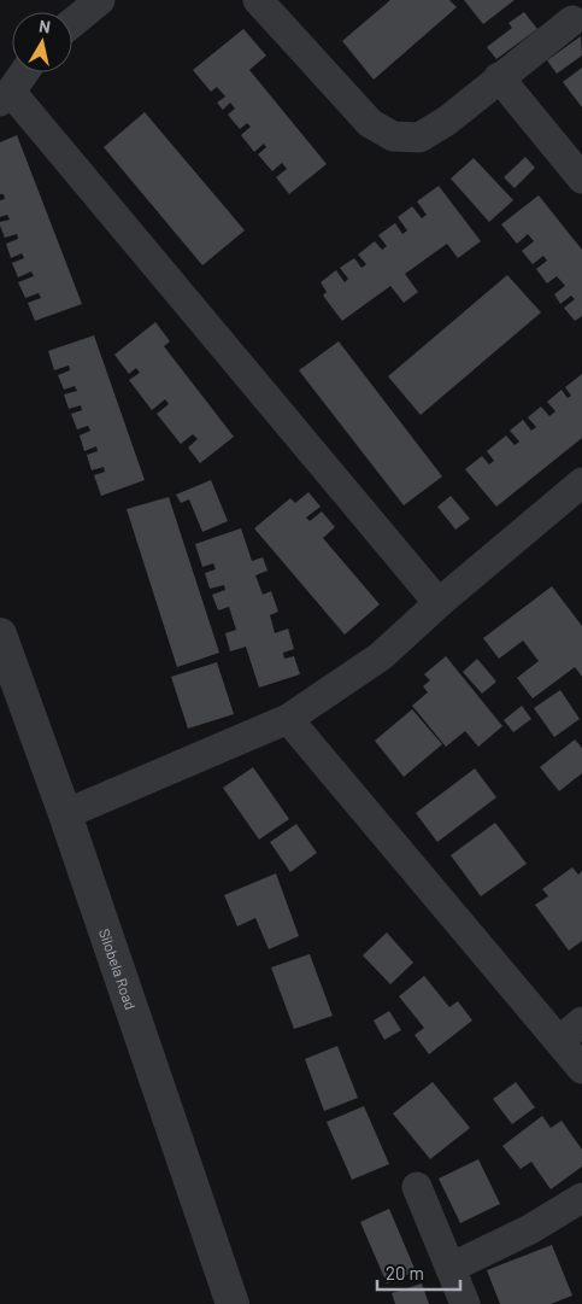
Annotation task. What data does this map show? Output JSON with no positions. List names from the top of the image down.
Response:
{
  "streets": {
    "street": ["Silobela Road"]
  },
  "scale_bar": "20 m",
  "north": "top"
}
